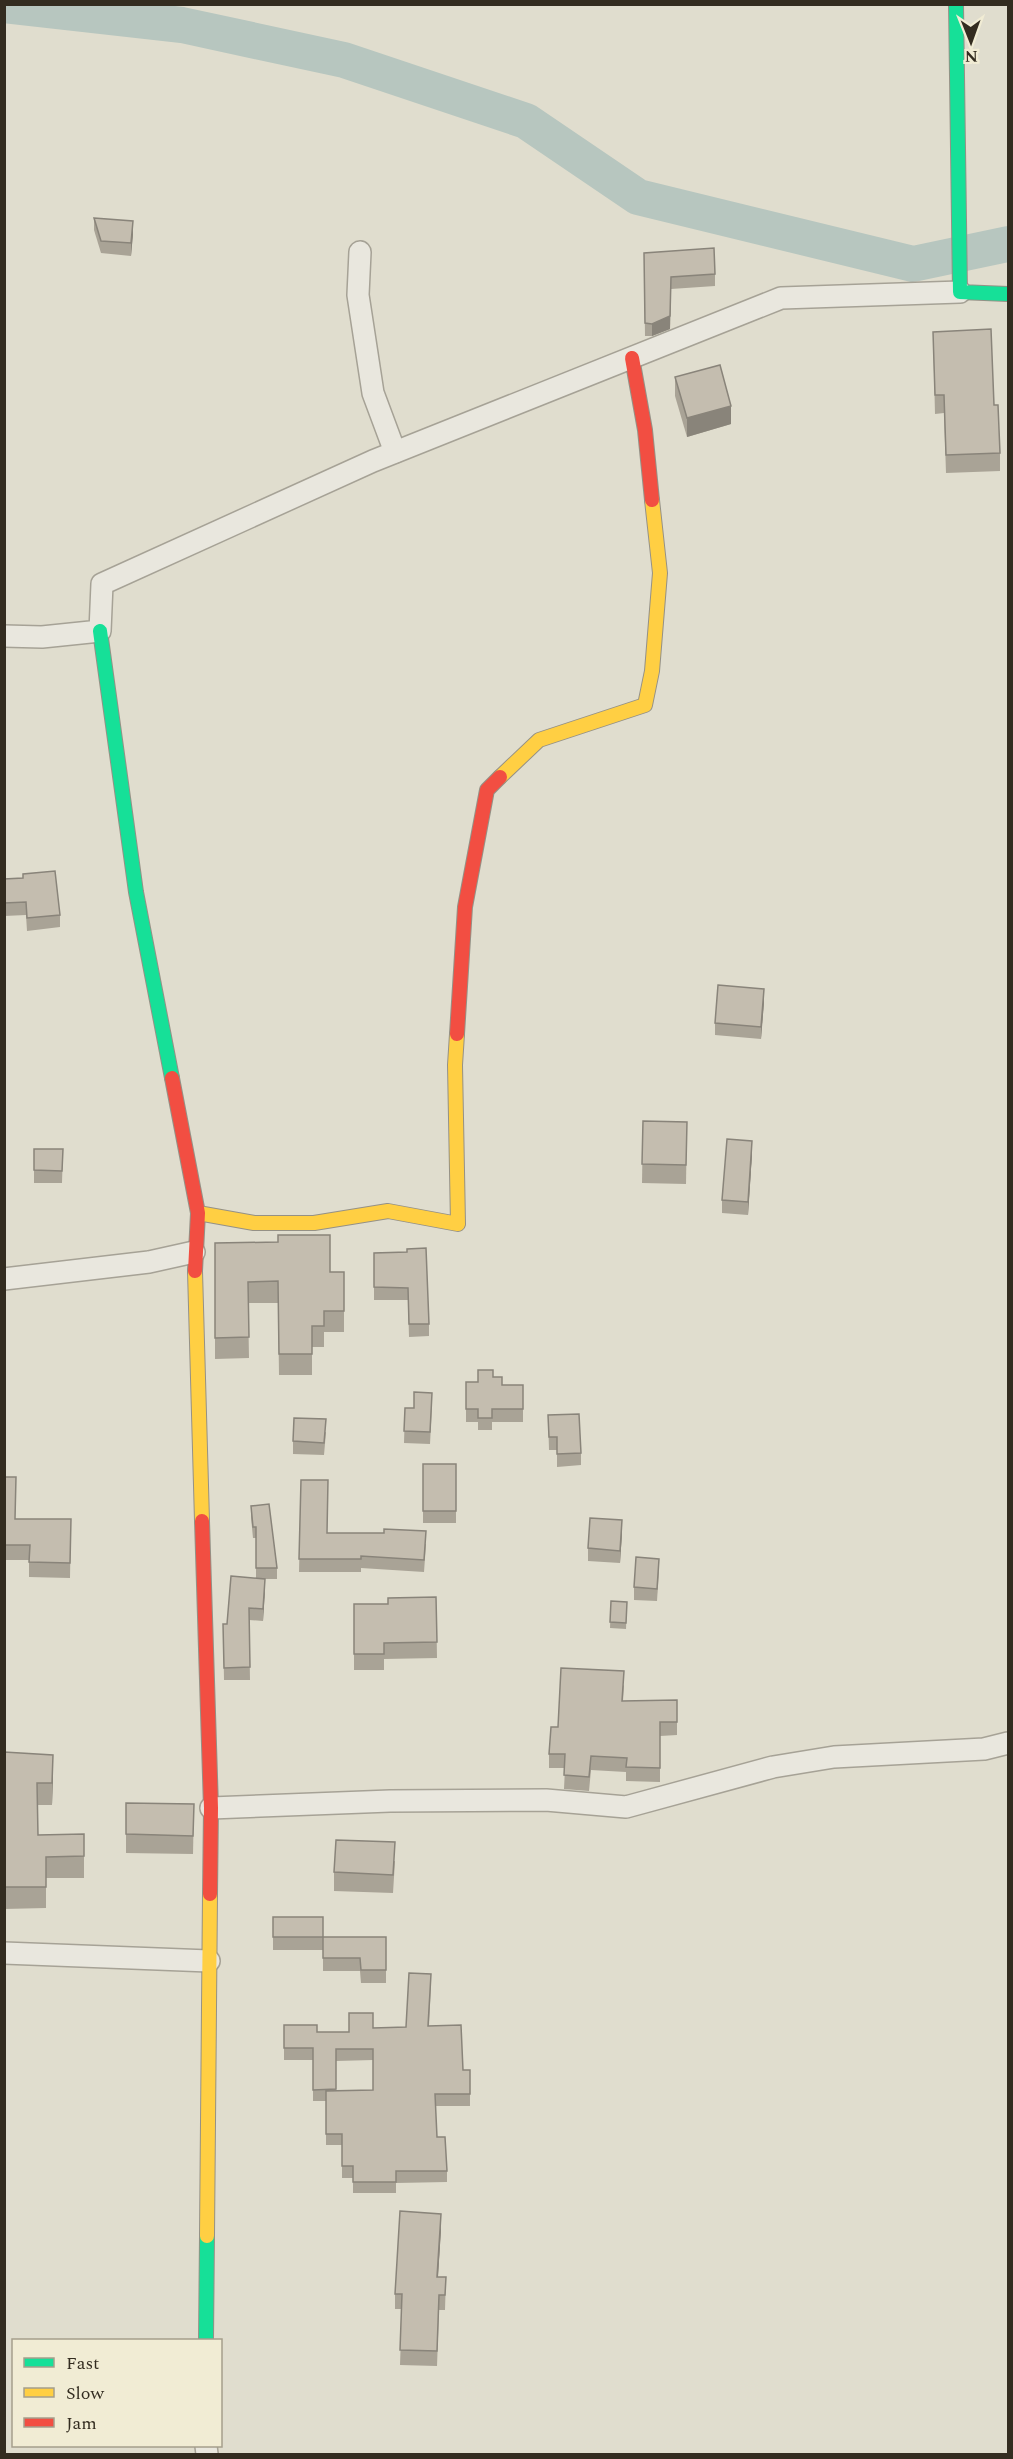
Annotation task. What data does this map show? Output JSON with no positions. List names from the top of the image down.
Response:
{
  "legend": ["Fast", "Slow", "Jam"],
  "north": "bottom"
}
